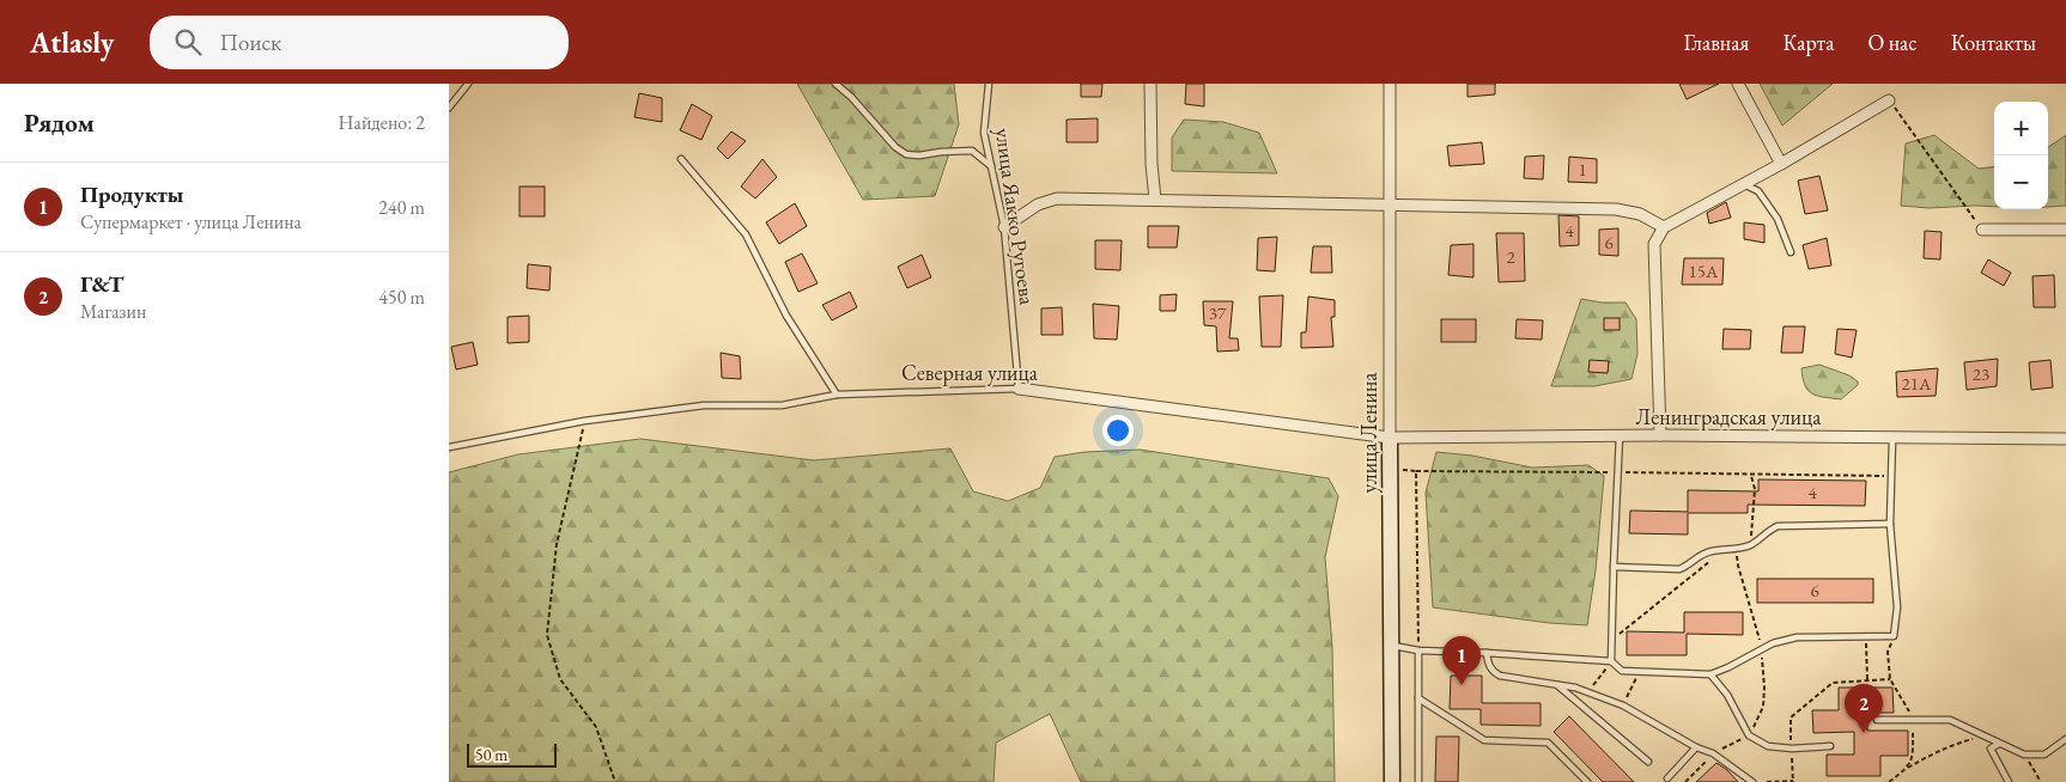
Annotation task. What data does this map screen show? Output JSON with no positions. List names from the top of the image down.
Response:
{
  "streets": {
    "street": ["Северная улица", "Ленинградская улица", "улица Ленина"],
    "lane": ["улица Яакко Ругоева"]
  },
  "crossings": [
    ["улица Яакко Ругоева", "Северная улица"],
    ["Северная улица", "Ленинградская улица"],
    ["Северная улица", "улица Ленина"],
    ["Ленинградская улица", "улица Ленина"]
  ],
  "house_numbers": [
    "1",
    "4",
    "6",
    "2",
    "15А",
    "37",
    "23",
    "21А",
    "4",
    "6"
  ],
  "scale_bar": "50 m",
  "page": {
    "header": "Atlasly",
    "search": "Поиск",
    "nav": [
      "Главная",
      "Карта",
      "О нас",
      "Контакты"
    ],
    "heading": ["Рядом", "Найдено: 2"],
    "map_buttons": ["+", "−"],
    "list": [
      {
        "mark": "1",
        "name": "Продукты",
        "note": "Супермаркет · улица Ленина",
        "value": "240 m"
      },
      {
        "mark": "2",
        "name": "Г&Т",
        "note": "Магазин",
        "value": "450 m"
      }
    ],
    "pins": ["1", "2"],
    "scale": "50 m"
  }
}
